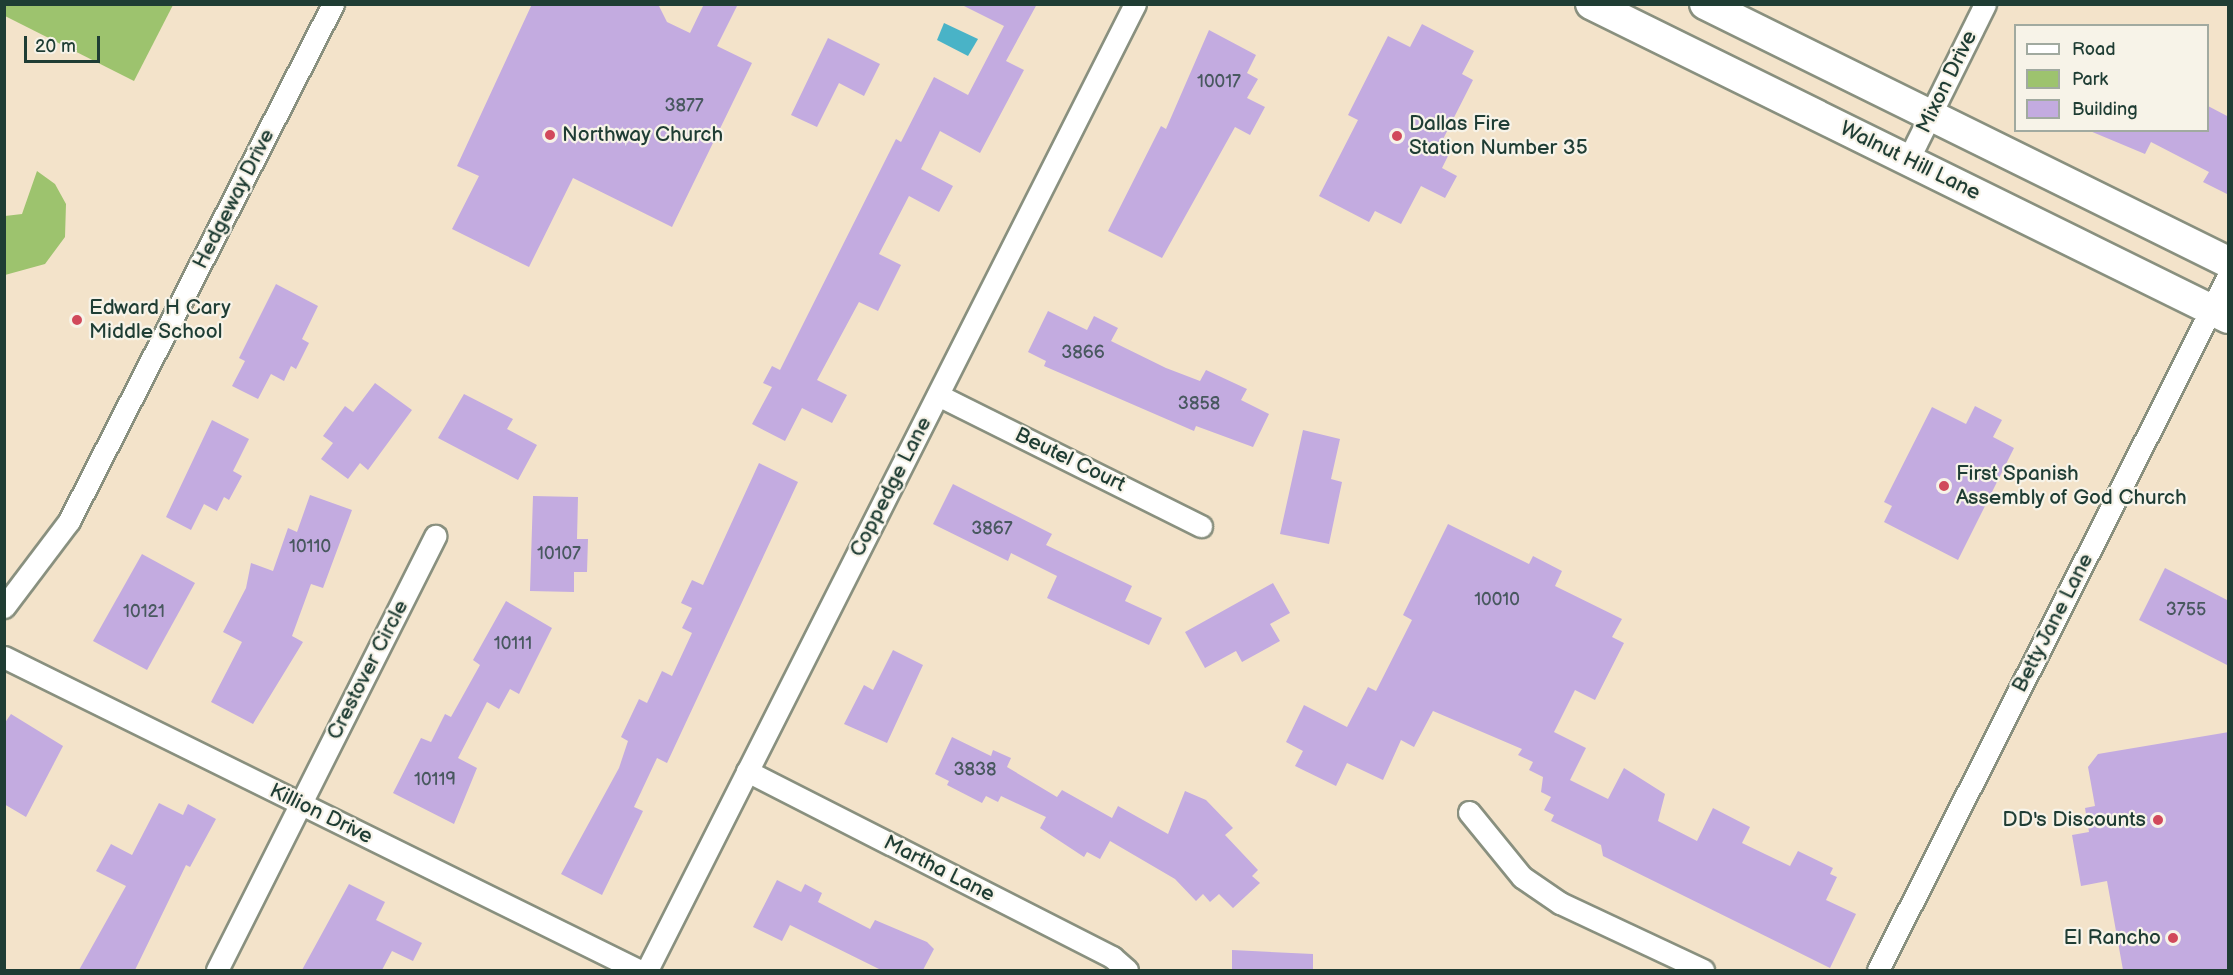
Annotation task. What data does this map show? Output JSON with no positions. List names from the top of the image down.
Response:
{
  "streets": {
    "main road": ["Walnut Hill Lane"],
    "street": [
      "Mixon Drive",
      "Hedgeway Drive",
      "Beutel Court",
      "Coppedge Lane",
      "Betty Jane Lane",
      "Crestover Circle",
      "Killion Drive",
      "Martha Lane"
    ]
  },
  "crossings": [
    ["Mixon Drive", "Walnut Hill Lane"],
    ["Walnut Hill Lane", "Betty Jane Lane"],
    ["Beutel Court", "Coppedge Lane"],
    ["Coppedge Lane", "Martha Lane"],
    ["Crestover Circle", "Killion Drive"]
  ],
  "places": [
    "Northway Church",
    "Dallas Fire Station Number 35",
    "Edward H Cary Middle School",
    "First Spanish Assembly of God Church",
    "DD's Discounts",
    "El Rancho"
  ],
  "house_numbers": [
    "10017",
    "3877",
    "3866",
    "3858",
    "3867",
    "10110",
    "10107",
    "10010",
    "3755",
    "10121",
    "10111",
    "3838",
    "10119"
  ],
  "legend": ["Road", "Park", "Building"],
  "scale_bar": "20 m"
}
